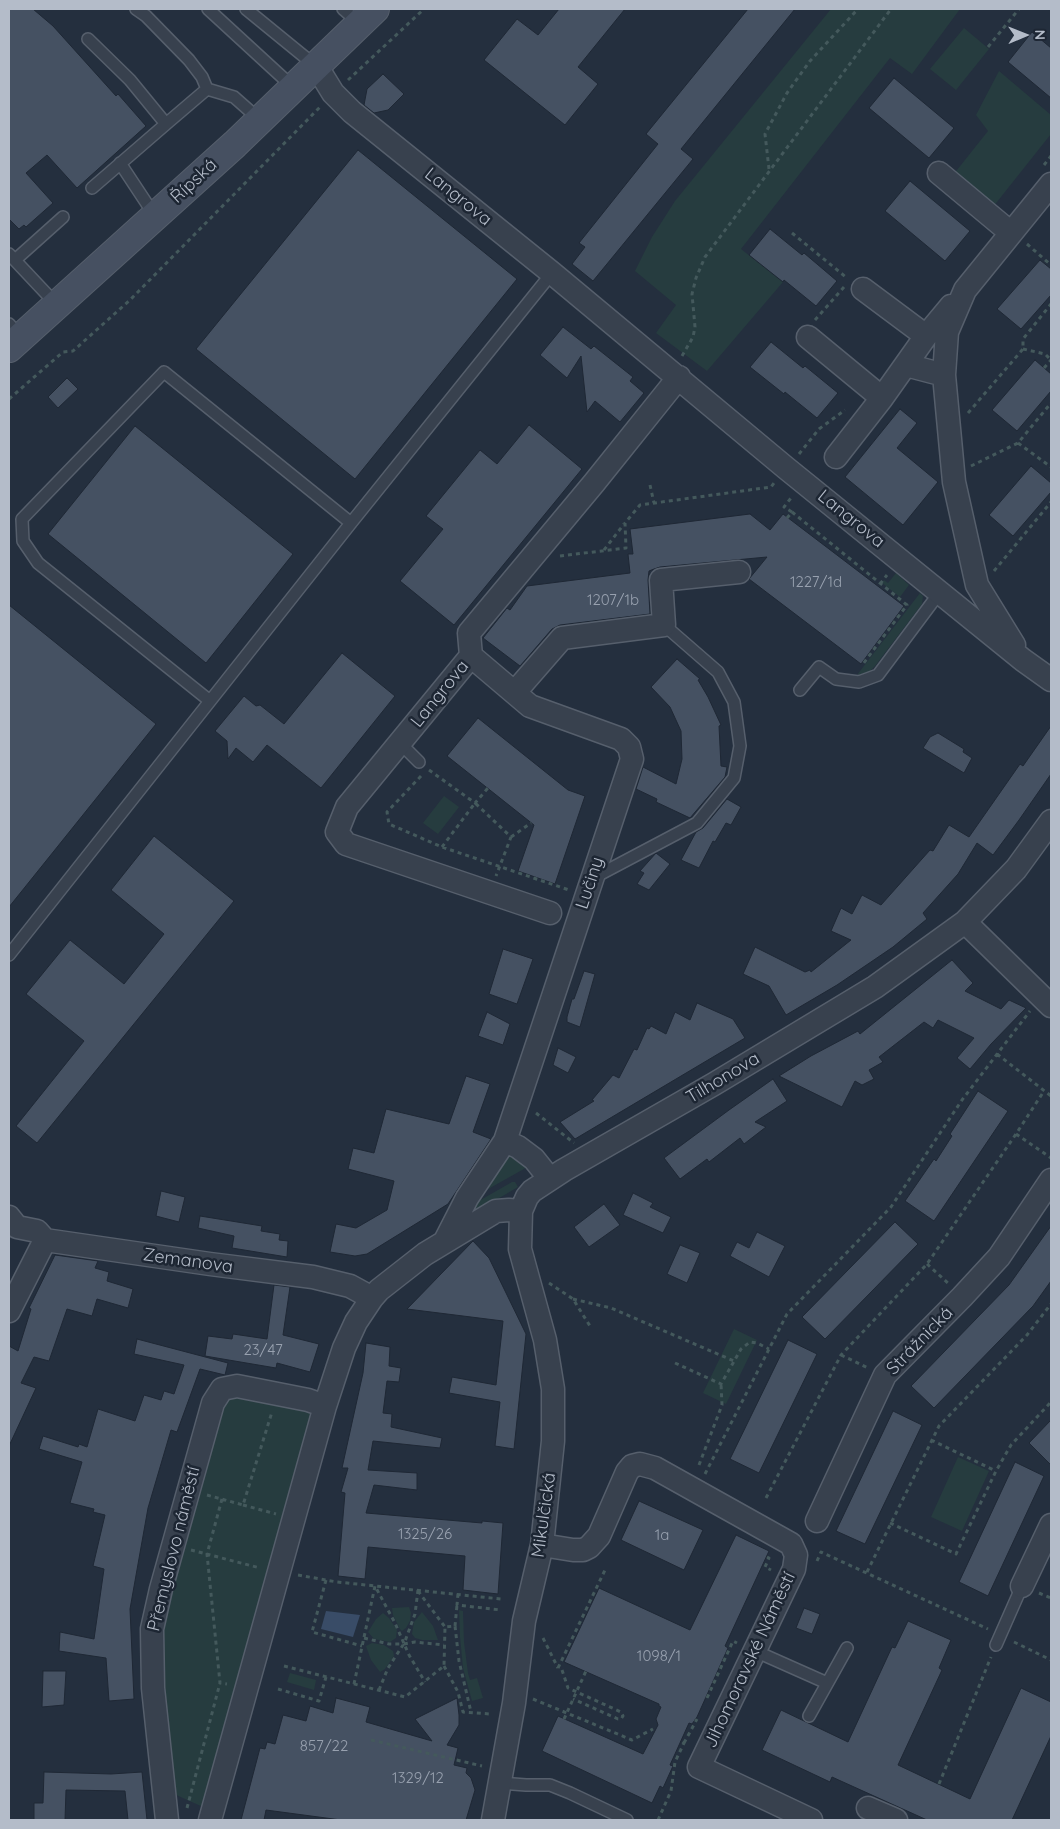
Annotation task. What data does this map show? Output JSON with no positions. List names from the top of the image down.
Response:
{
  "streets": {
    "street": [
      "Řípská",
      "Langrova",
      "Lučiny",
      "Tilhonova",
      "Zemanova",
      "Strážnická",
      "Mikulčická",
      "Přemyslovo náměstí",
      "Jihomoravské Náměstí"
    ]
  },
  "crossings": [
    ["Řípská", "Langrova"],
    ["Langrova", "Lučiny"],
    ["Tilhonova", "Mikulčická"],
    ["Mikulčická", "Jihomoravské Náměstí"]
  ],
  "house_numbers": [
    "1227/1d",
    "1207/1b",
    "23/47",
    "1325/26",
    "1a",
    "1098/1",
    "857/22",
    "1329/12"
  ],
  "north": "right"
}
